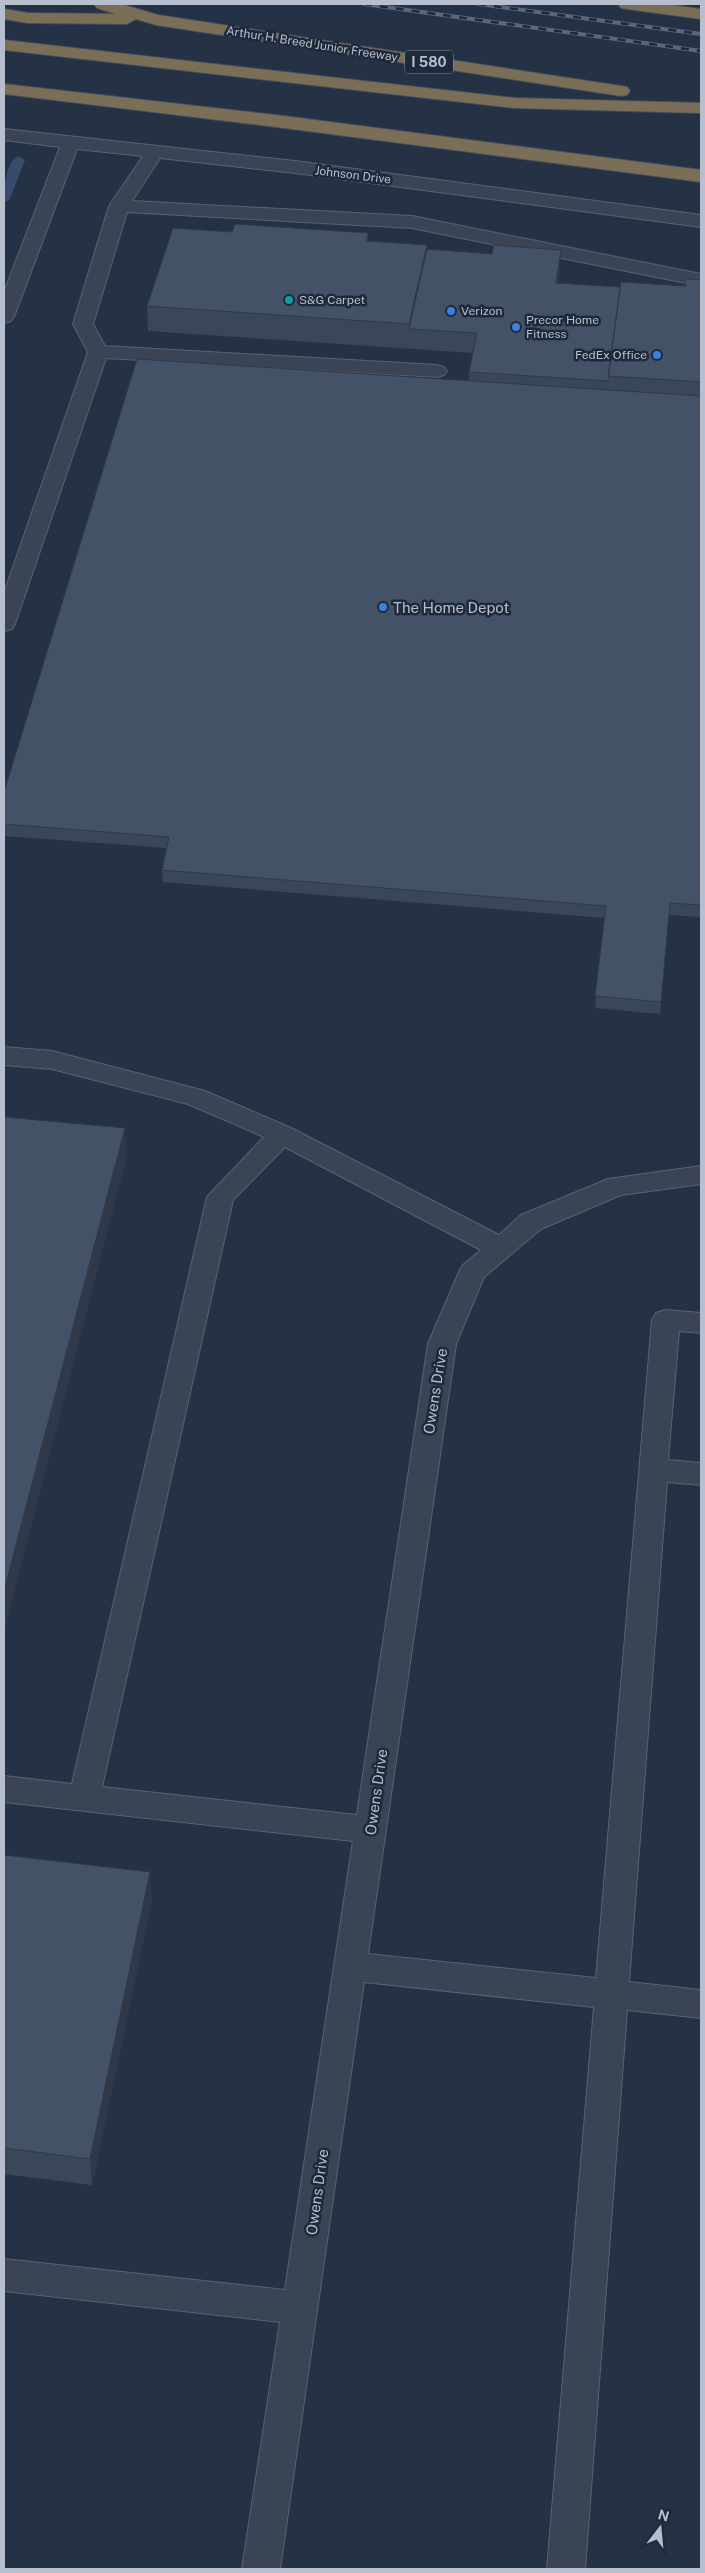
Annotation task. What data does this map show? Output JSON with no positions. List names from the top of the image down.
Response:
{
  "streets": {
    "highway": ["Arthur H. Breed Junior Freeway", "I 580"],
    "street": ["Johnson Drive", "Owens Drive"]
  },
  "places": [
    "S&G Carpet",
    "Verizon",
    "Precor Home Fitness",
    "FedEx Office",
    "The Home Depot"
  ],
  "north": "top"
}
